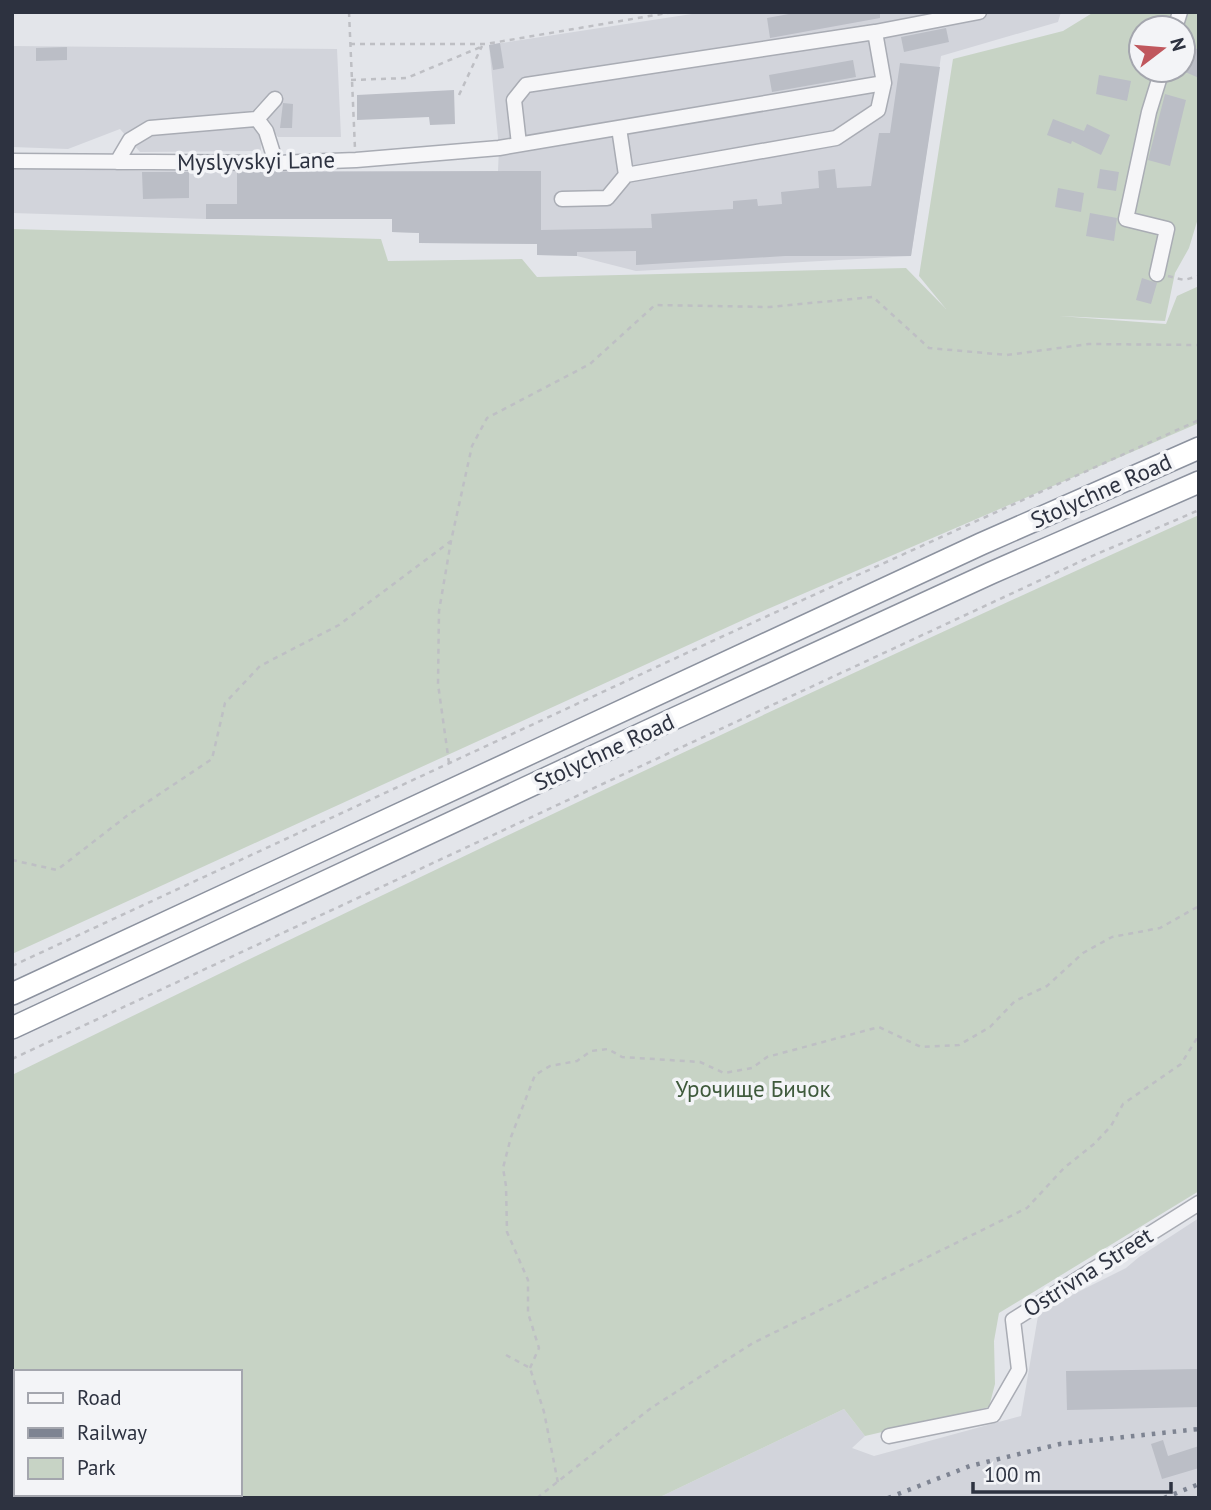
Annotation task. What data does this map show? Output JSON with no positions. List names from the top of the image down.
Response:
{
  "streets": {
    "highway": ["Stolychne Road"],
    "street": ["Myslyvskyi Lane", "Ostrivna Street"]
  },
  "parks": ["Урочище Бичок"],
  "legend": ["Road", "Railway", "Park"],
  "scale_bar": "100 m",
  "north": "right"
}
